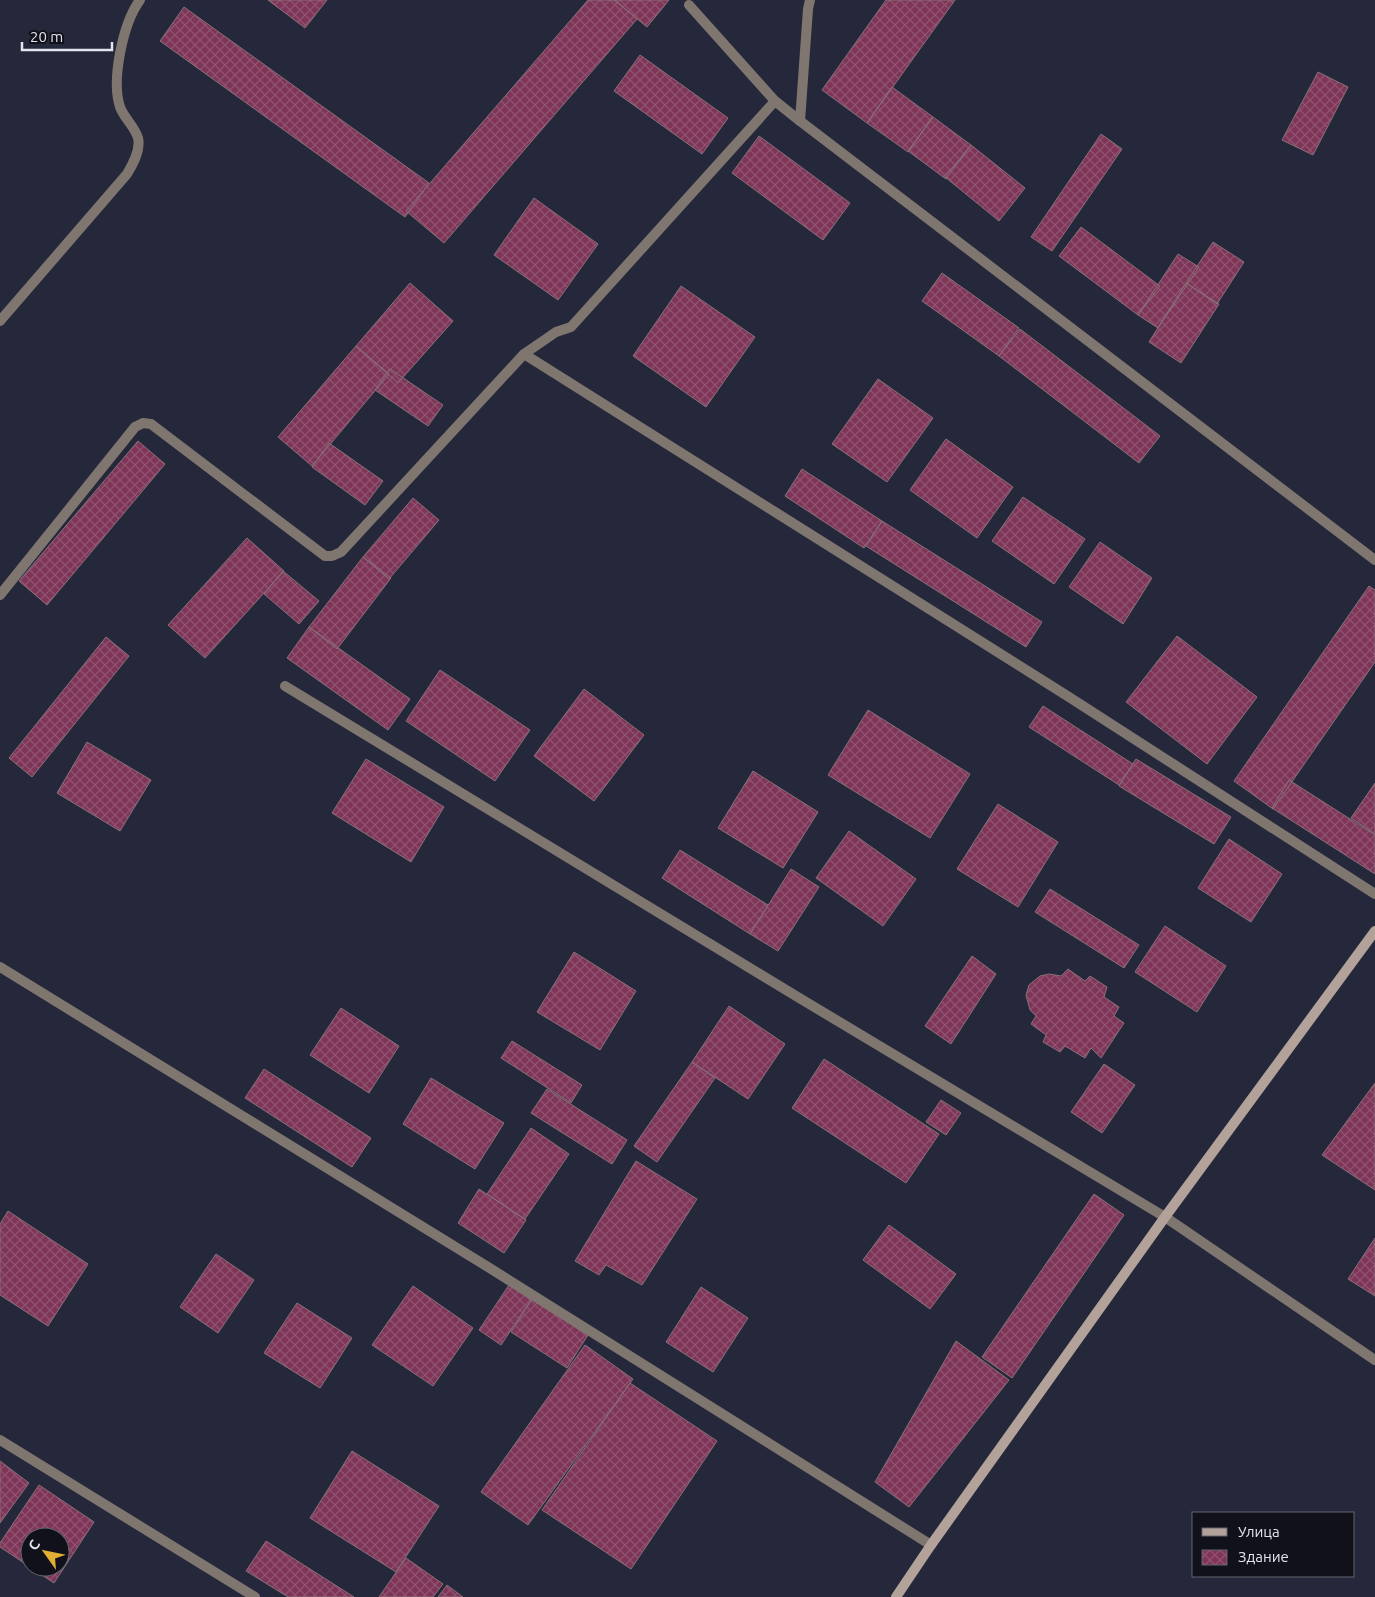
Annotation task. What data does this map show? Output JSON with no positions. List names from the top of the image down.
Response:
{
  "legend": ["Улица", "Здание"],
  "scale_bar": "20 m",
  "north": "top left"
}
